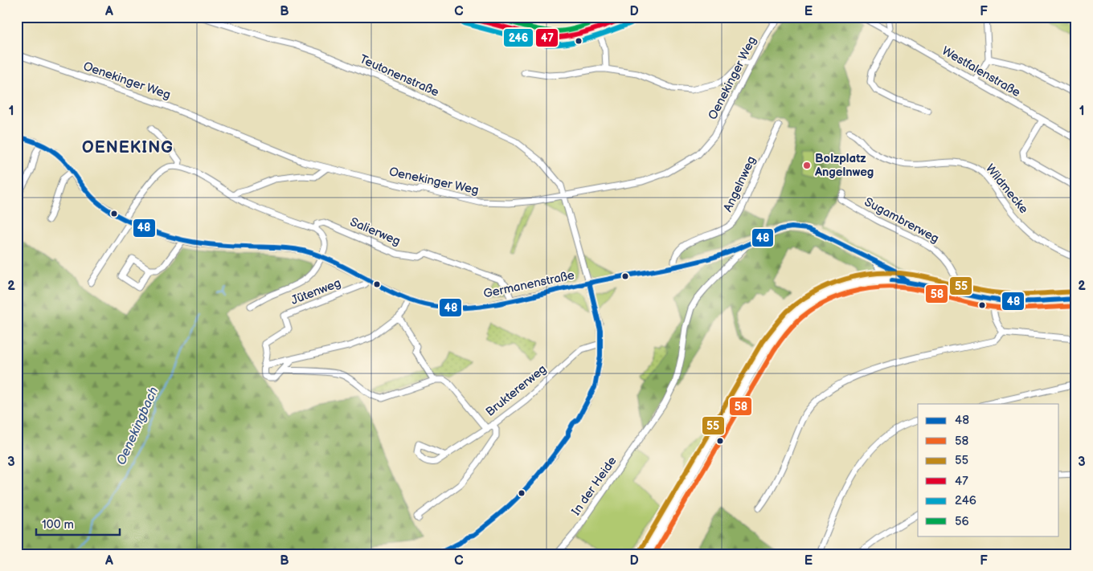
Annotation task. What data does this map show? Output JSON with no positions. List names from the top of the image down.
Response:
{
  "streets": {
    "street": [
      "Westfalenstraße",
      "Teutonenstraße",
      "Oenekinger Weg",
      "Angelnweg",
      "Wildmecke",
      "Sugambrerweg",
      "Salierweg",
      "Germanenstraße",
      "Jütenweg",
      "Bruktererweg",
      "In der Heide"
    ]
  },
  "crossings": [
    ["Teutonenstraße", "Oenekinger Weg"],
    ["Teutonenstraße", "Germanenstraße"],
    ["Teutonenstraße", "Bruktererweg"],
    ["Angelnweg", "Germanenstraße"],
    ["Salierweg", "Germanenstraße"],
    ["Germanenstraße", "Jütenweg"],
    ["Germanenstraße", "In der Heide"]
  ],
  "districts": ["OENEKING"],
  "water": ["Oenekingbach"],
  "places": ["Bolzplatz Angelnweg"],
  "lines": [
    "transit line 47",
    "transit line 56",
    "transit line 246",
    "transit line 48",
    "transit line 55",
    "transit line 58"
  ],
  "legend": [
    "48",
    "58",
    "55",
    "47",
    "246",
    "56"
  ],
  "scale_bar": "100 m",
  "grid": {
    "columns": [
      "A",
      "B",
      "C",
      "D",
      "E",
      "F"
    ],
    "rows": ["1", "2", "3"]
  }
}
